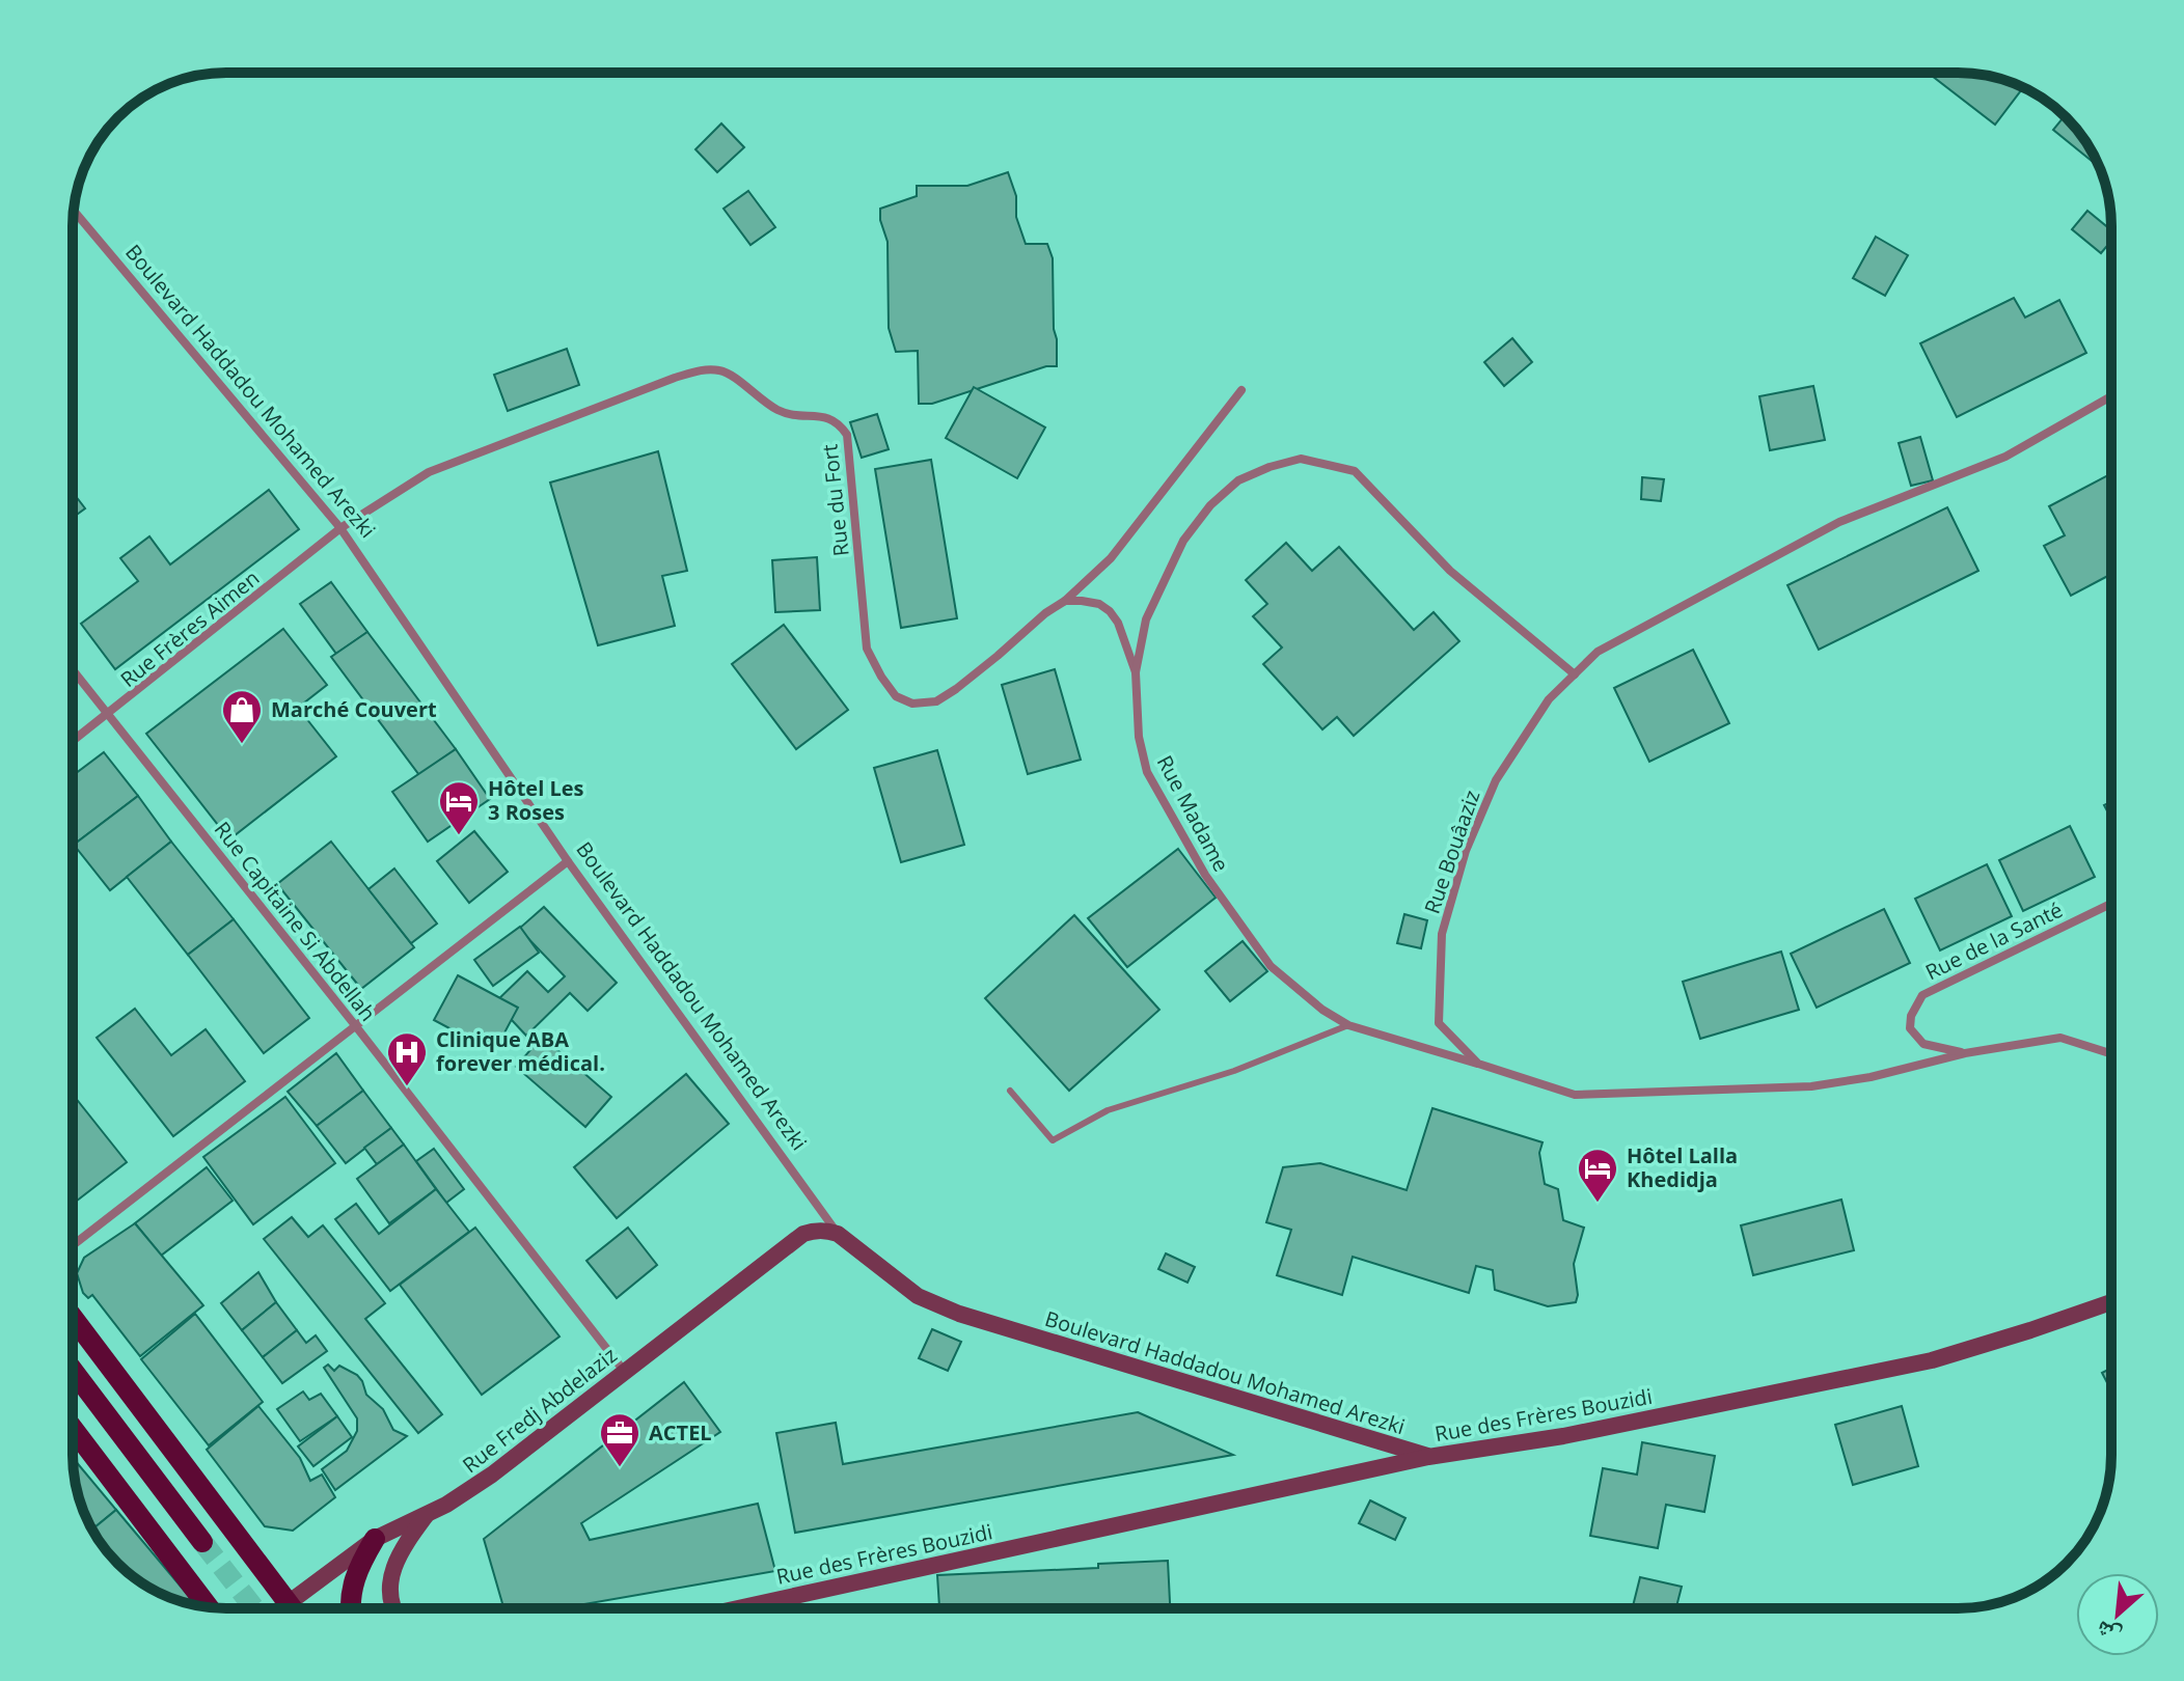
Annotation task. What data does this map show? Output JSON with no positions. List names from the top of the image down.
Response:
{
  "streets": {
    "main road": ["Boulevard Haddadou Mohamed Arezki", "Rue Fredj Abdelaziz", "Rue des Frères Bouzidi"],
    "street": [
      "Rue du Fort",
      "Rue Frères Aimen",
      "Rue Madame",
      "Rue Bouâaziz",
      "Rue Capitaine Si Abdellah",
      "Rue de la Santé"
    ]
  },
  "crossings": [
    ["Boulevard Haddadou Mohamed Arezki", "Rue du Fort"],
    ["Boulevard Haddadou Mohamed Arezki", "Rue Frères Aimen"],
    ["Boulevard Haddadou Mohamed Arezki", "Rue Fredj Abdelaziz"],
    ["Boulevard Haddadou Mohamed Arezki", "Rue des Frères Bouzidi"],
    ["Rue du Fort", "Rue Frères Aimen"],
    ["Rue Frères Aimen", "Rue Capitaine Si Abdellah"],
    ["Rue Madame", "Rue Bouâaziz"],
    ["Rue Bouâaziz", "Rue de la Santé"],
    ["Rue Capitaine Si Abdellah", "Rue Fredj Abdelaziz"]
  ],
  "places": {
    "shop": ["Marché Couvert"],
    "hotel": ["Hôtel Les 3 Roses", "Hôtel Lalla Khedidja"],
    "hospital": ["Clinique ABA forever médical."],
    "office": ["ACTEL"]
  },
  "north": "bottom left"
}
